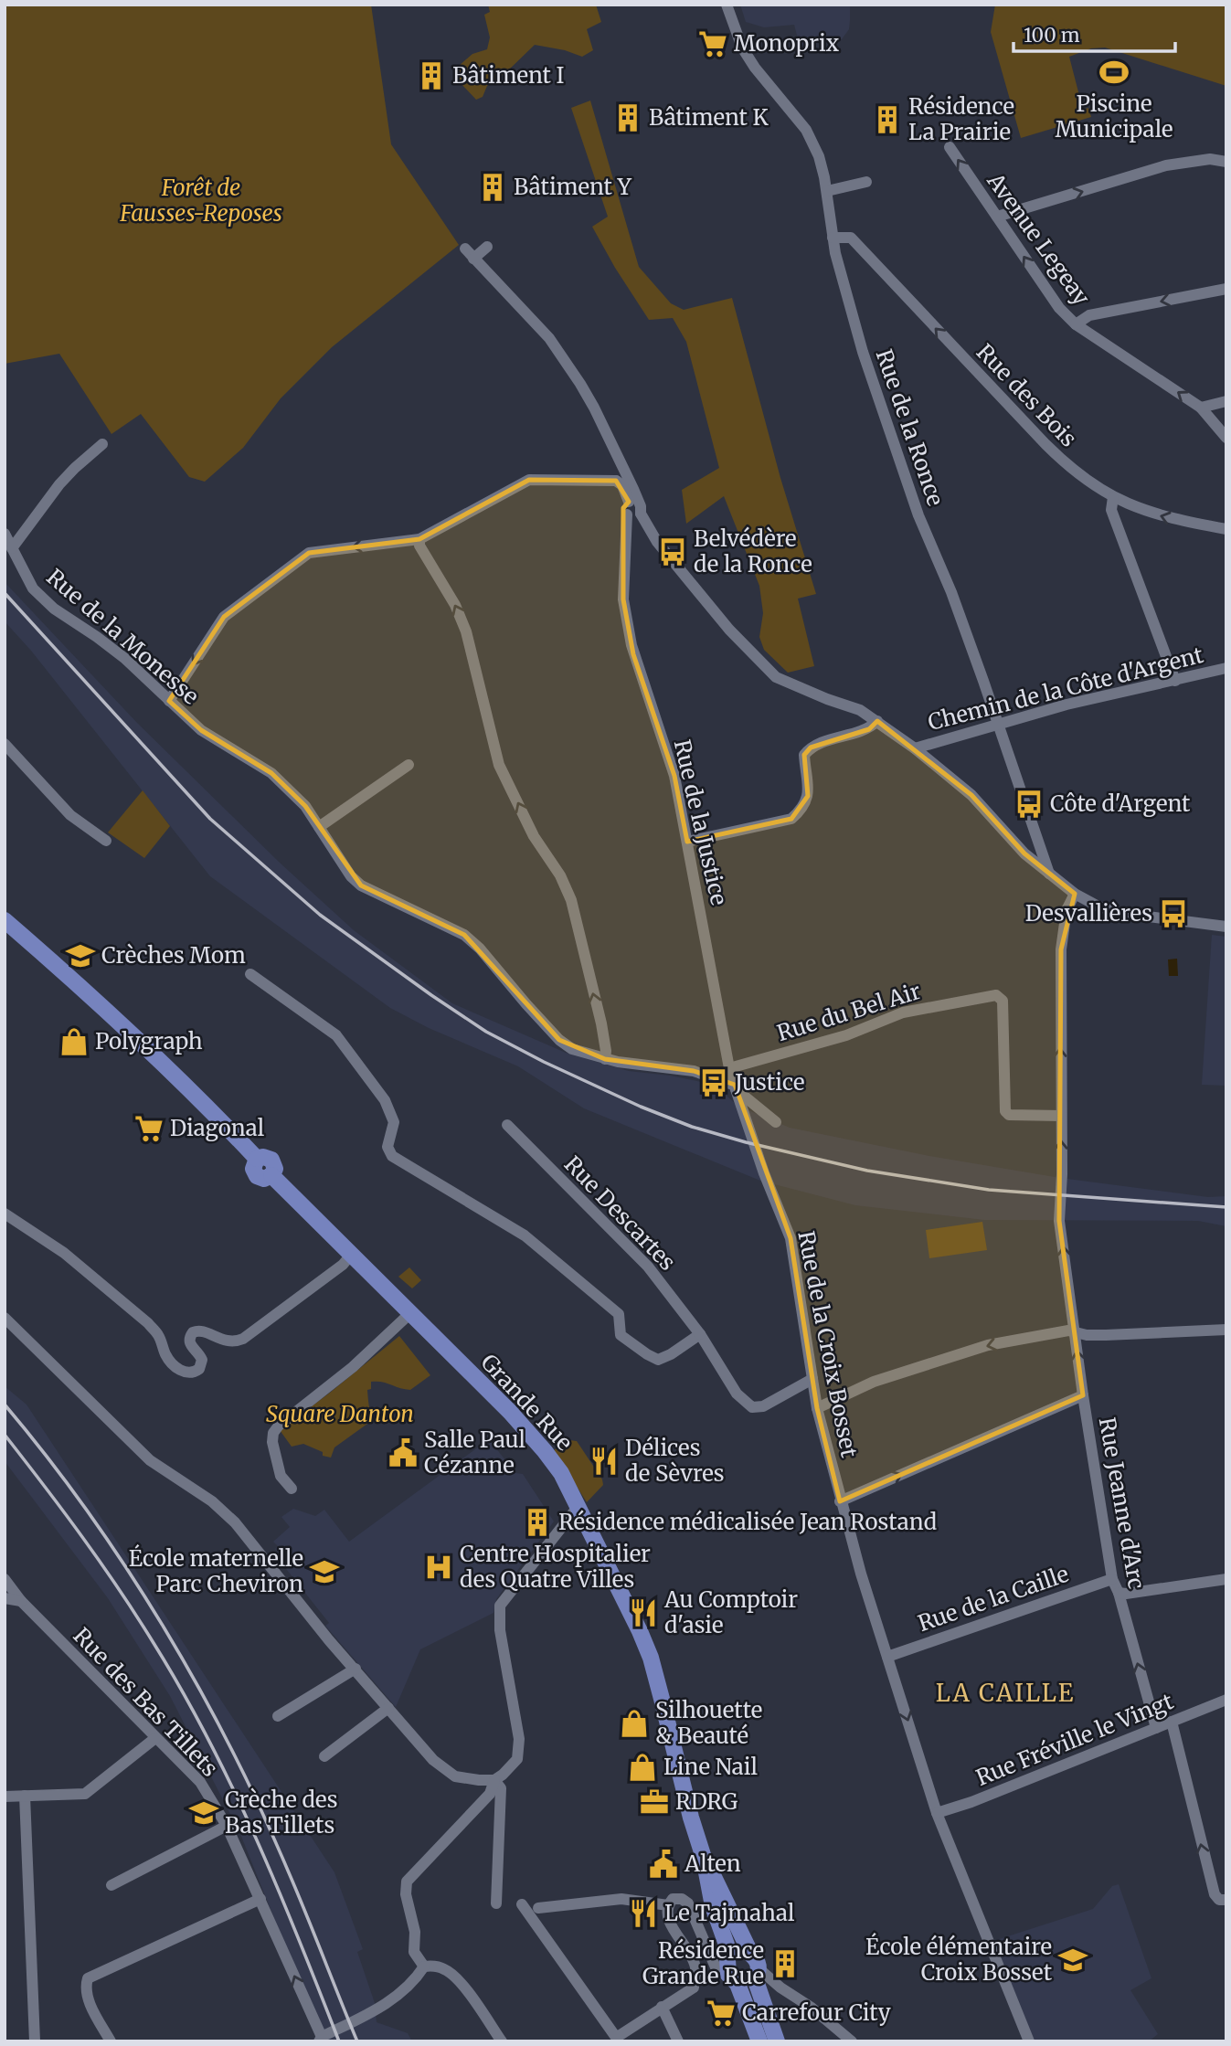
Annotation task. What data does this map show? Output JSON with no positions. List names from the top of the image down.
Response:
{
  "streets": {
    "main road": ["Grande Rue"],
    "street": [
      "Avenue Legeay",
      "Rue des Bois",
      "Rue de la Ronce",
      "Rue de la Monesse",
      "Chemin de la Côte d'Argent",
      "Rue de la Justice",
      "Rue du Bel Air",
      "Rue Descartes",
      "Rue de la Croix Bosset",
      "Rue Jeanne d'Arc",
      "Rue de la Caille",
      "Rue des Bas Tillets",
      "Rue Fréville le Vingt"
    ]
  },
  "crossings": [
    ["Rue des Bois", "Rue de la Ronce"],
    ["Rue de la Ronce", "Chemin de la Côte d'Argent"],
    ["Rue de la Monesse", "Rue de la Justice"],
    ["Rue de la Monesse", "Rue de la Croix Bosset"],
    ["Rue de la Justice", "Rue du Bel Air"],
    ["Rue de la Justice", "Rue de la Croix Bosset"],
    ["Rue du Bel Air", "Rue Jeanne d'Arc"],
    ["Rue Descartes", "Rue de la Croix Bosset"],
    ["Rue de la Croix Bosset", "Rue de la Caille"],
    ["Rue de la Croix Bosset", "Rue Fréville le Vingt"],
    ["Rue Jeanne d'Arc", "Rue de la Caille"],
    ["Rue Jeanne d'Arc", "Rue Fréville le Vingt"]
  ],
  "one_way": ["Avenue Legeay", "Rue des Bois", "Rue Jeanne d'Arc"],
  "districts": ["LA CAILLE"],
  "parks": ["Forêt de Fausses-Reposes", "Square Danton"],
  "places": {
    "supermarket": ["Monoprix", "Diagonal", "Carrefour City"],
    "sports": ["Piscine Municipale"],
    "building": [
      "Bâtiment I",
      "Bâtiment K",
      "Résidence La Prairie",
      "Bâtiment Y",
      "Résidence médicalisée Jean Rostand",
      "Résidence Grande Rue"
    ],
    "bus stop": [
      "Belvédère de la Ronce",
      "Côte d'Argent",
      "Desvallières",
      "Justice"
    ],
    "school or university": [
      "Crèches Mom",
      "École maternelle Parc Cheviron",
      "Crèche des Bas Tillets",
      "École élémentaire Croix Bosset"
    ],
    "shop": ["Polygraph", "Silhouette & Beauté", "Line Nail"],
    "public building": ["Salle Paul Cézanne", "Alten"],
    "restaurant": ["Délices de Sèvres", "Au Comptoir d'asie", "Le Tajmahal"],
    "hospital": ["Centre Hospitalier des Quatre Villes"],
    "office": ["RDRG"]
  },
  "scale_bar": "100 m"
}
